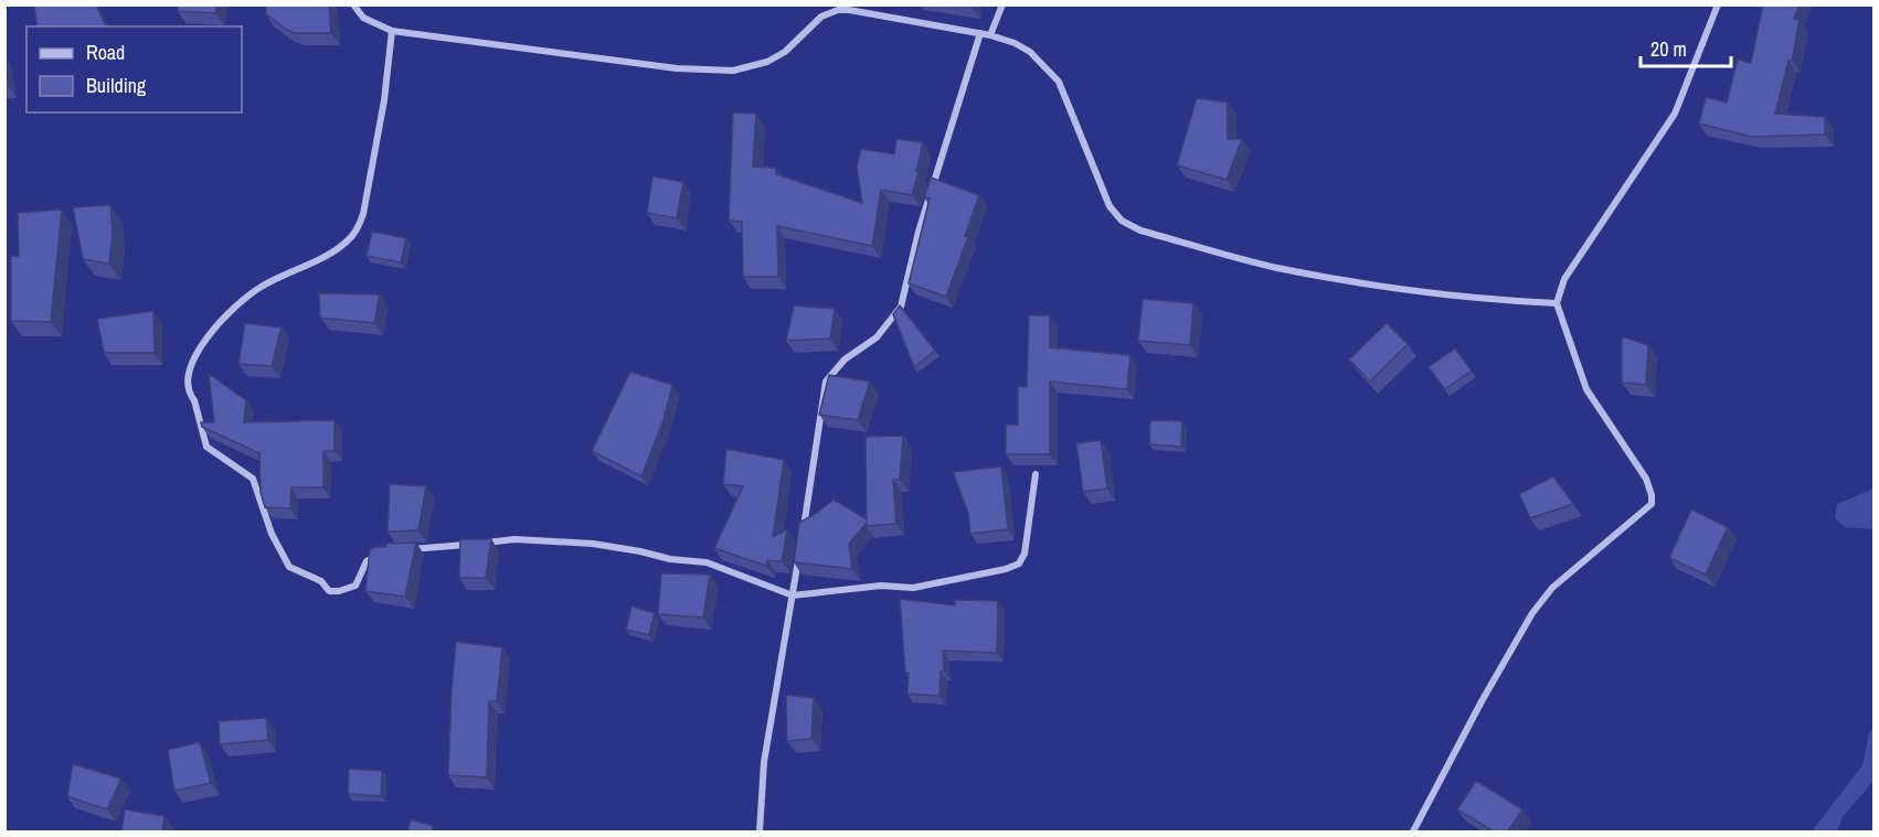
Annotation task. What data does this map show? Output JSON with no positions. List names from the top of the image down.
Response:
{
  "legend": ["Road", "Building"],
  "scale_bar": "20 m"
}
